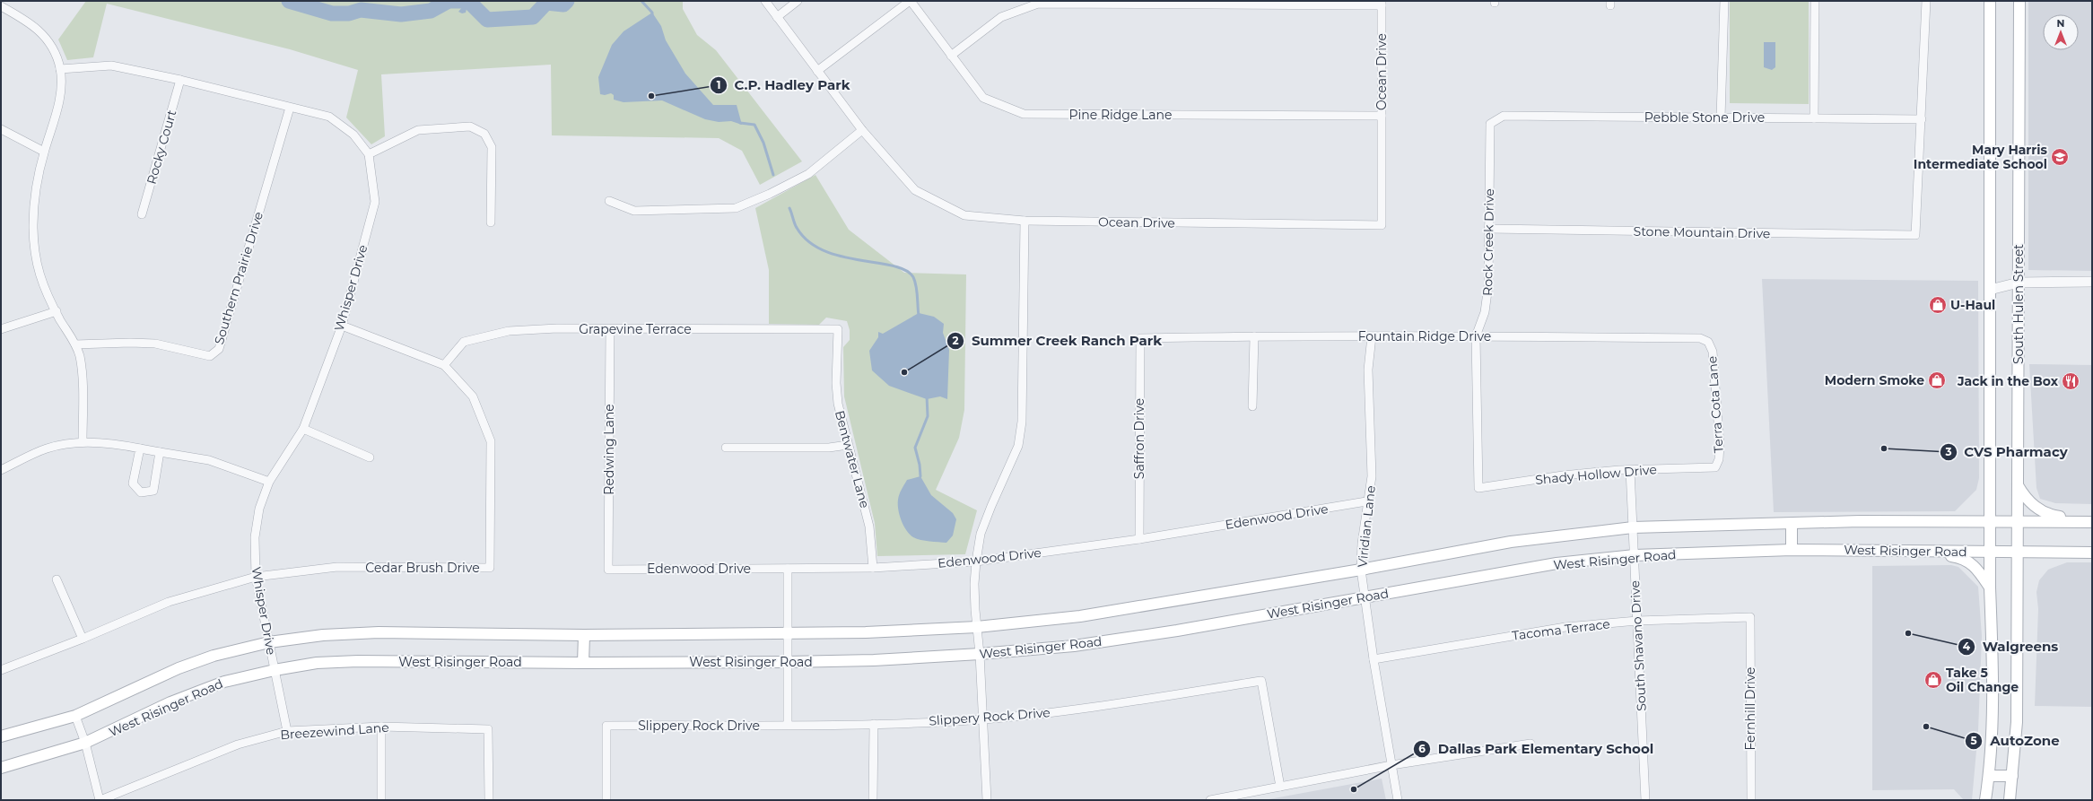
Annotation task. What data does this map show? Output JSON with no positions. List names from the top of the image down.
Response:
{
  "streets": {
    "main road": ["South Hulen Street", "West Risinger Road"],
    "street": [
      "Ocean Drive",
      "Pine Ridge Lane",
      "Pebble Stone Drive",
      "Rocky Court",
      "Stone Mountain Drive",
      "Rock Creek Drive",
      "Southern Prairie Drive",
      "Whisper Drive",
      "Grapevine Terrace",
      "Fountain Ridge Drive",
      "Terra Cota Lane",
      "Saffron Drive",
      "Redwing Lane",
      "Bentwater Lane",
      "Shady Hollow Drive",
      "Edenwood Drive",
      "Viridian Lane",
      "Cedar Brush Drive",
      "Tacoma Terrace",
      "South Shavano Drive",
      "Fernhill Drive",
      "Slippery Rock Drive",
      "Breezewind Lane"
    ]
  },
  "crossings": [
    ["Ocean Drive", "Pine Ridge Lane"],
    ["Pebble Stone Drive", "Stone Mountain Drive"],
    ["Pebble Stone Drive", "Rock Creek Drive"],
    ["Stone Mountain Drive", "Rock Creek Drive"],
    ["Rock Creek Drive", "Fountain Ridge Drive"],
    ["Rock Creek Drive", "Shady Hollow Drive"],
    ["Whisper Drive", "West Risinger Road"],
    ["Whisper Drive", "Cedar Brush Drive"],
    ["Whisper Drive", "Breezewind Lane"],
    ["South Hulen Street", "West Risinger Road"],
    ["Grapevine Terrace", "Redwing Lane"],
    ["Grapevine Terrace", "Bentwater Lane"],
    ["Grapevine Terrace", "Cedar Brush Drive"],
    ["Fountain Ridge Drive", "Terra Cota Lane"],
    ["Fountain Ridge Drive", "Saffron Drive"],
    ["Fountain Ridge Drive", "Viridian Lane"],
    ["Terra Cota Lane", "Shady Hollow Drive"],
    ["Saffron Drive", "Edenwood Drive"],
    ["Redwing Lane", "Edenwood Drive"],
    ["Bentwater Lane", "Edenwood Drive"],
    ["Shady Hollow Drive", "South Shavano Drive"],
    ["Edenwood Drive", "Viridian Lane"],
    ["Viridian Lane", "West Risinger Road"],
    ["Viridian Lane", "Tacoma Terrace"],
    ["West Risinger Road", "South Shavano Drive"],
    ["Tacoma Terrace", "South Shavano Drive"],
    ["Tacoma Terrace", "Fernhill Drive"]
  ],
  "places": {
    "other": [
      "C.P. Hadley Park",
      "Summer Creek Ranch Park",
      "CVS Pharmacy",
      "Walgreens",
      "AutoZone",
      "Dallas Park Elementary School"
    ],
    "school or university": ["Mary Harris Intermediate School"],
    "shop": ["U-Haul", "Modern Smoke", "Take 5 Oil Change"],
    "restaurant": ["Jack in the Box"]
  },
  "north": "top"
}
